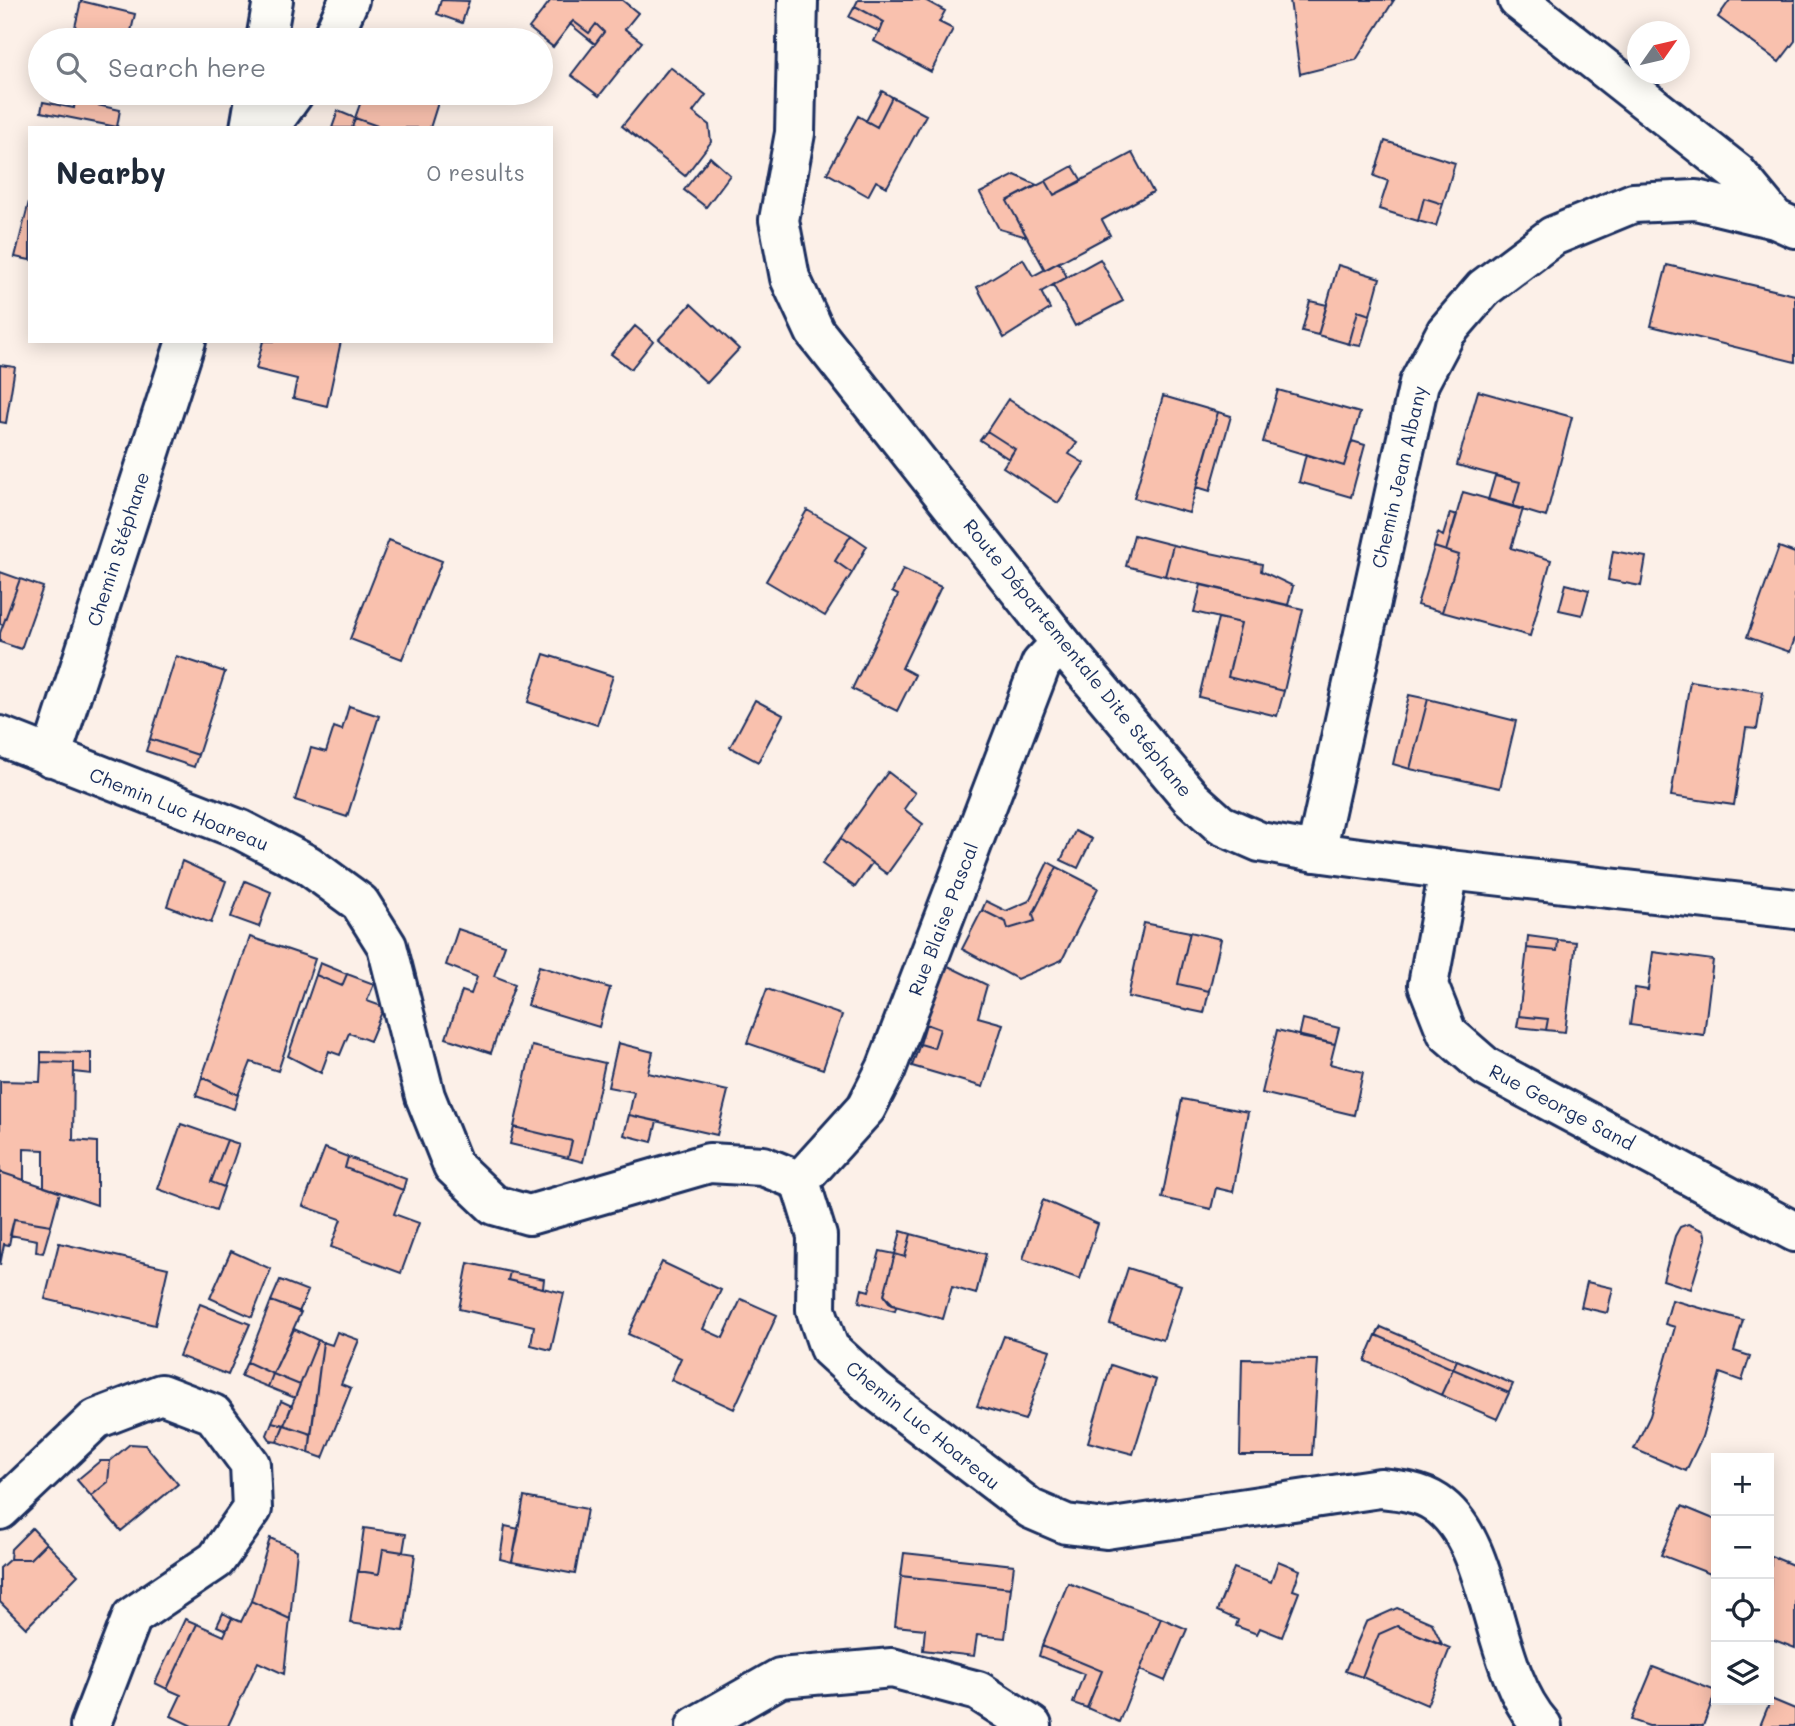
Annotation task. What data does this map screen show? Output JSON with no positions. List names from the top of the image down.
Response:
{
  "streets": {
    "street": [
      "Chemin Jean Albany",
      "Chemin Stéphane",
      "Route Départementale Dite Stéphane",
      "Chemin Luc Hoareau",
      "Rue Blaise Pascal",
      "Rue George Sand"
    ]
  },
  "crossings": [
    ["Chemin Jean Albany", "Route Départementale Dite Stéphane"],
    ["Chemin Stéphane", "Chemin Luc Hoareau"],
    ["Route Départementale Dite Stéphane", "Rue Blaise Pascal"],
    ["Route Départementale Dite Stéphane", "Rue George Sand"],
    ["Chemin Luc Hoareau", "Rue Blaise Pascal"]
  ],
  "north": "top right",
  "page": {
    "search": "Search here",
    "heading": ["Nearby", "0 results"],
    "map_buttons": ["+", "−"]
  }
}
